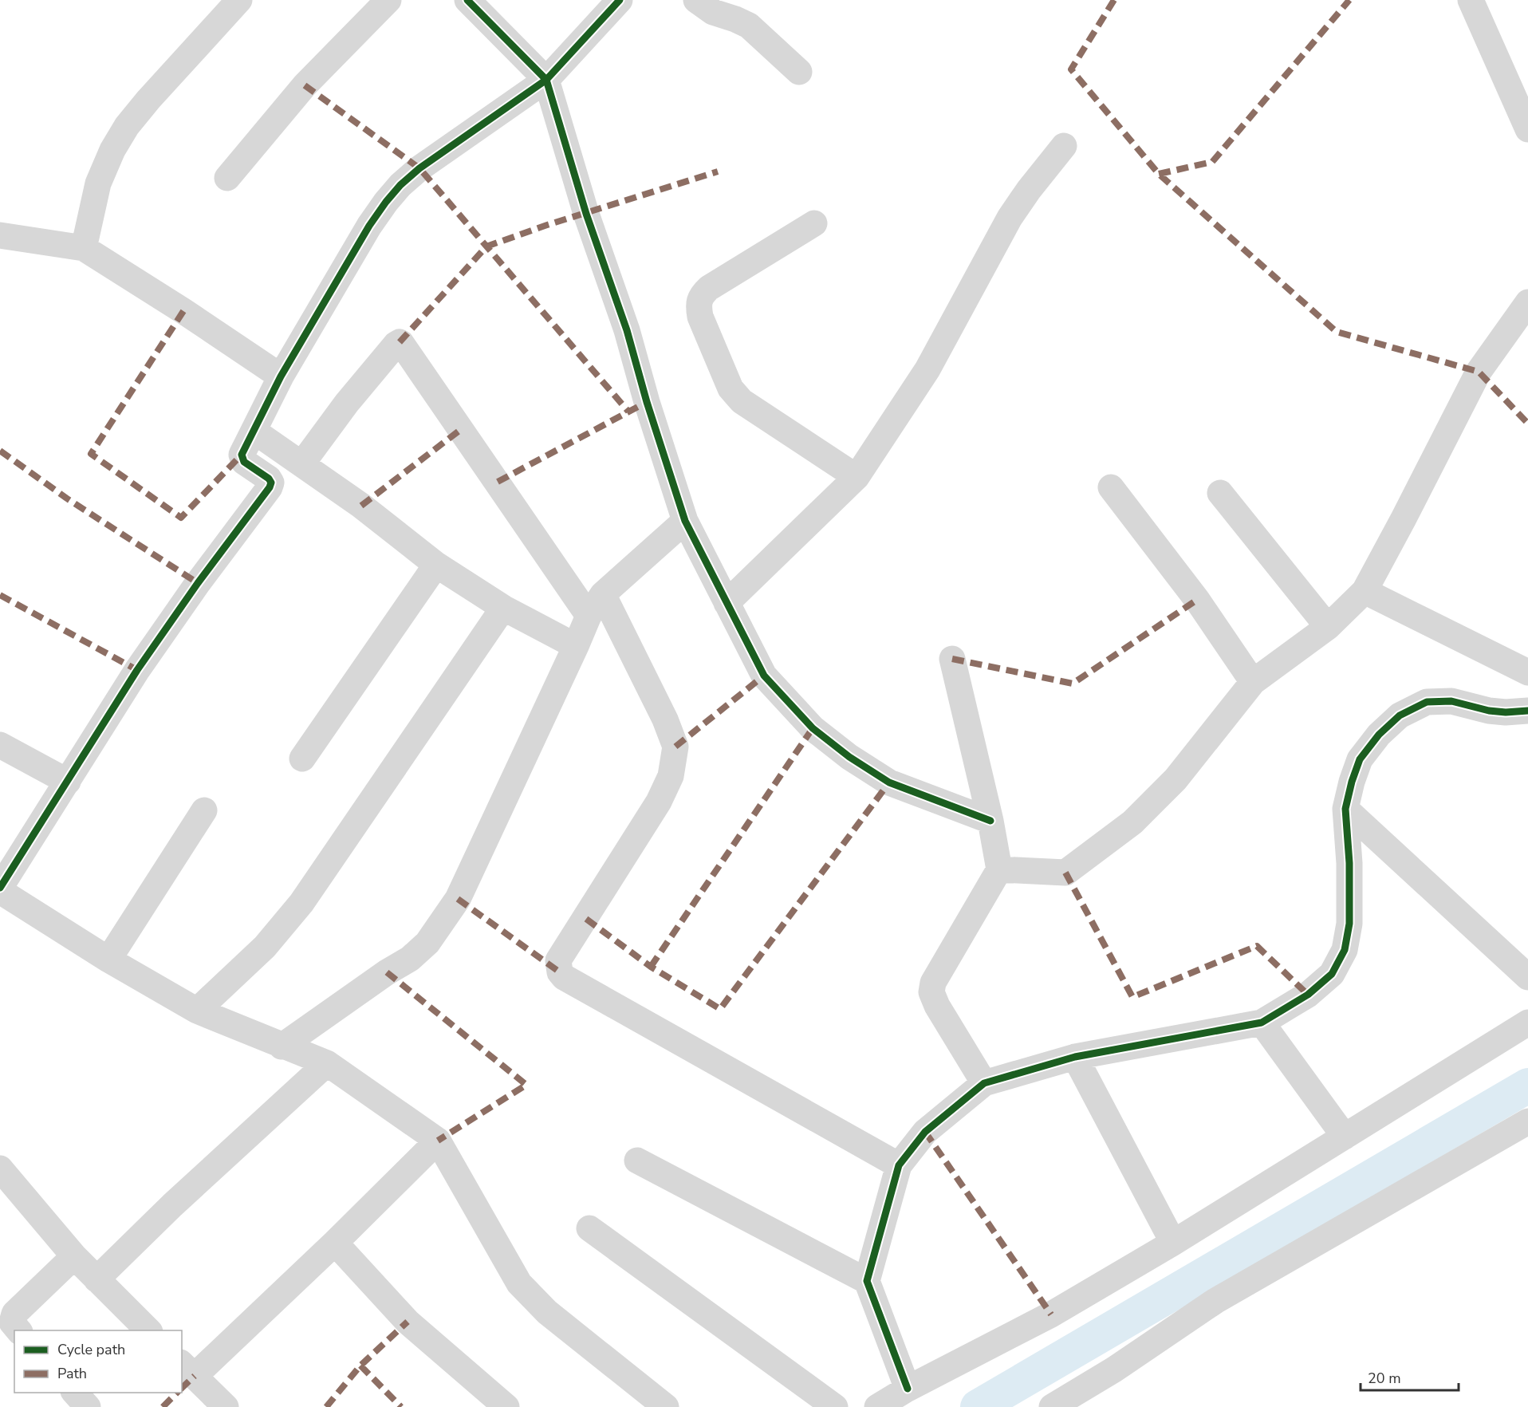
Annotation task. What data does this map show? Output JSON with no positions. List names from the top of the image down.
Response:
{
  "legend": ["Cycle path", "Path"],
  "scale_bar": "20 m"
}
